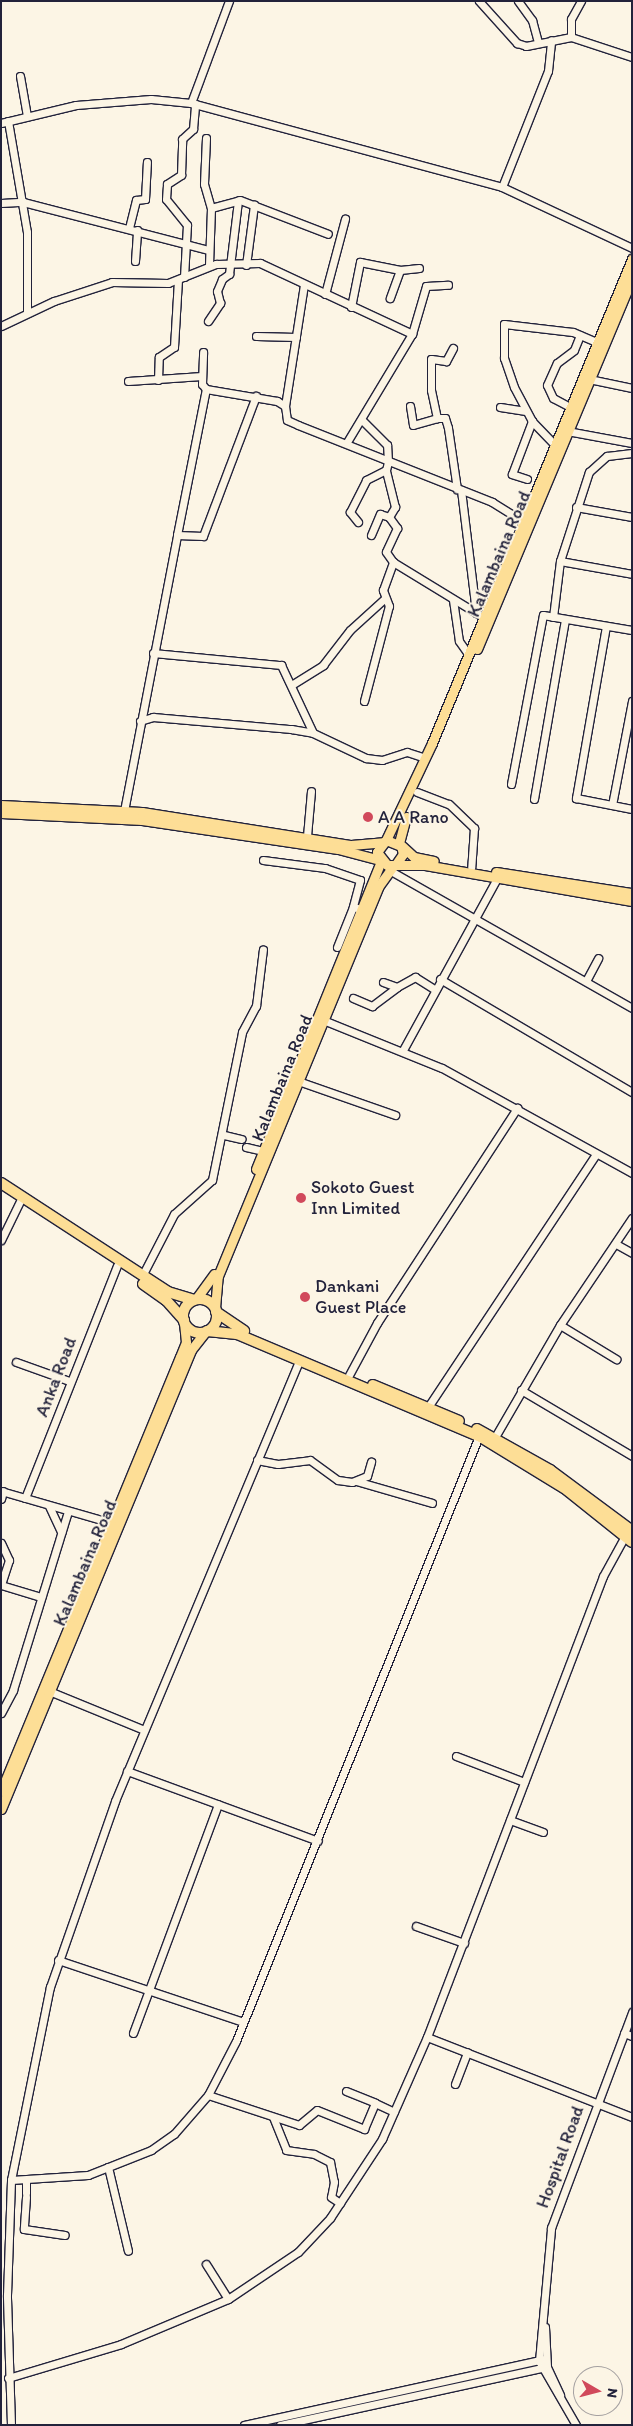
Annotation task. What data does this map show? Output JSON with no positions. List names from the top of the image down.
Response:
{
  "streets": {
    "main road": ["Kalambaina Road"],
    "street": ["Anka Road", "Hospital Road"]
  },
  "places": ["A A Rano", "Sokoto Guest Inn Limited", "Dankani Guest Place"],
  "north": "right"
}
